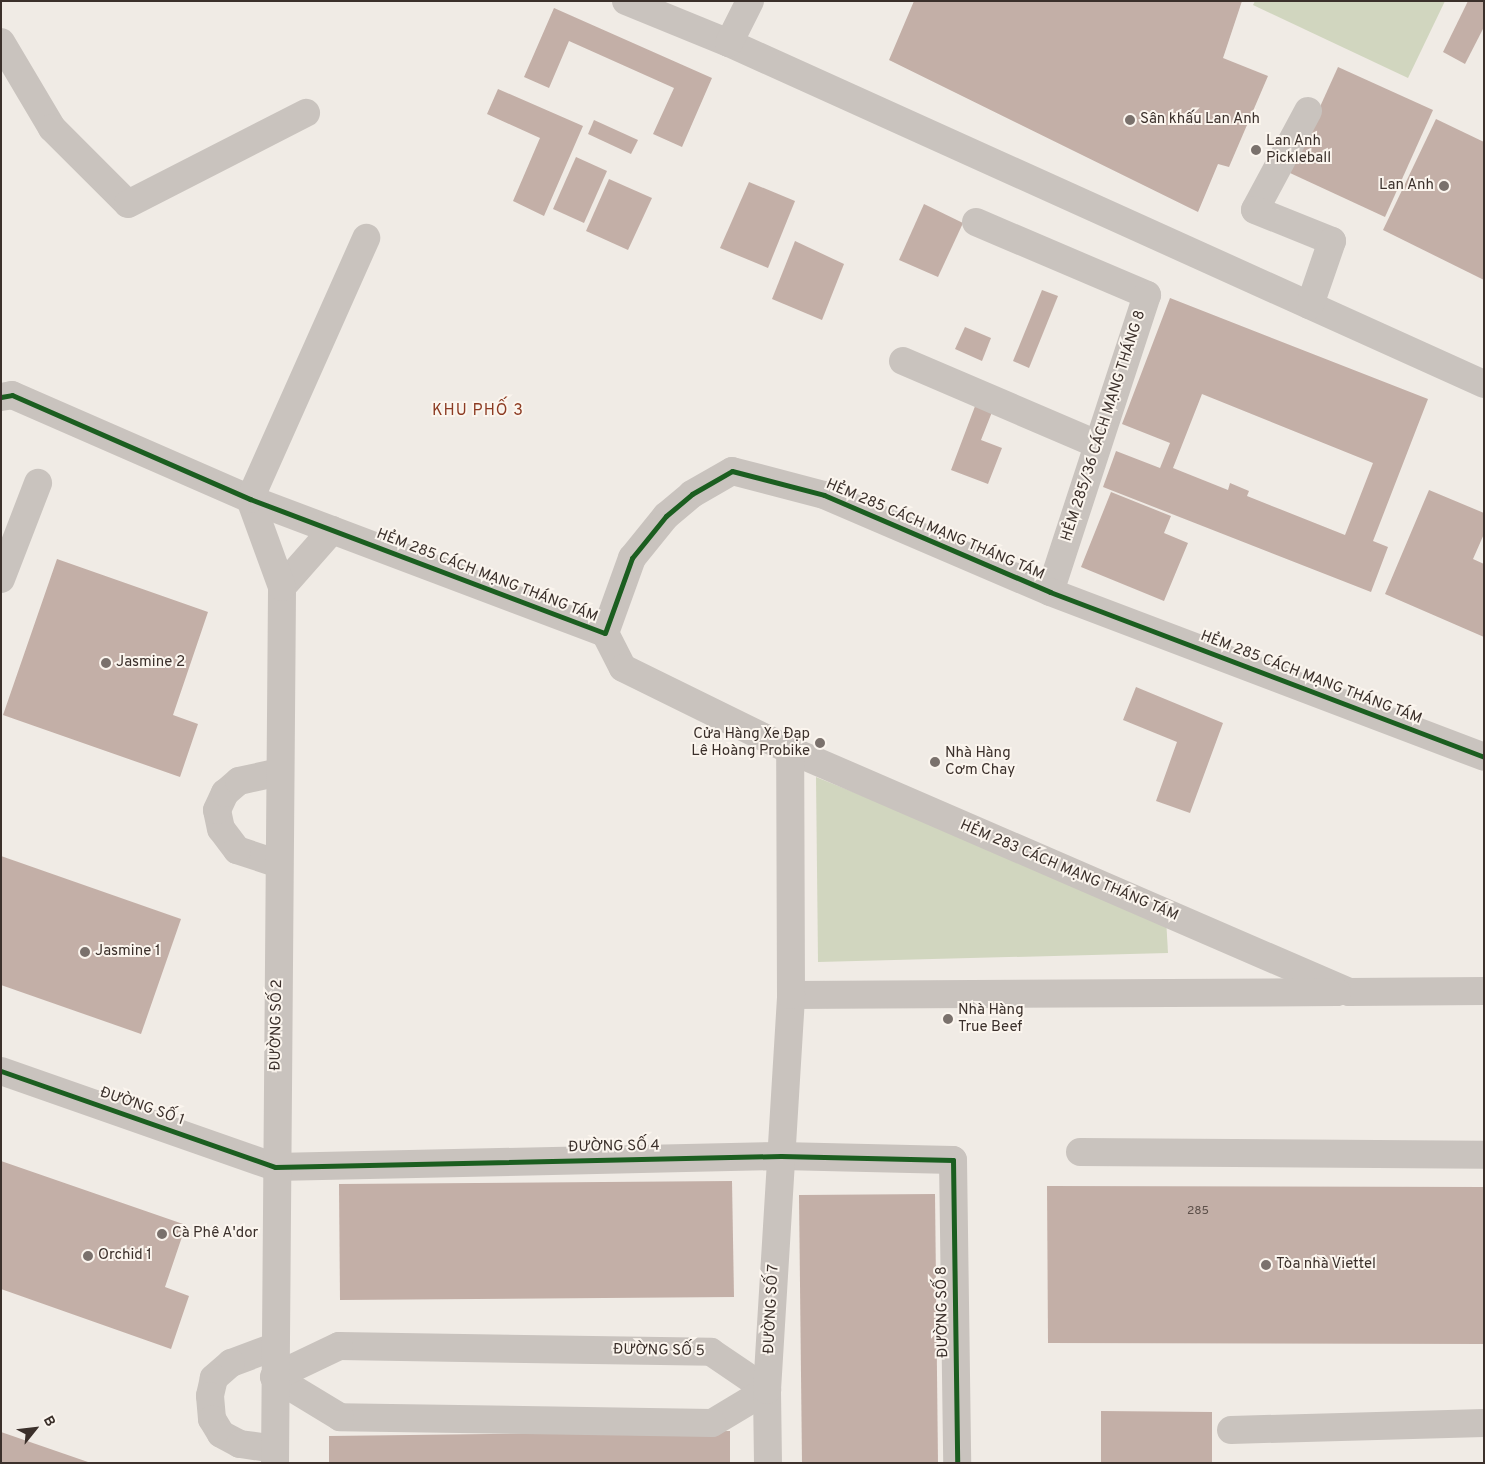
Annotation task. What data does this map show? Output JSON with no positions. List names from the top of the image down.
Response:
{
  "streets": {
    "street": [
      "HẺM 285/36 CÁCH MẠNG THÁNG 8",
      "HẺM 285 CÁCH MẠNG THÁNG TÁM",
      "HẺM 283 CÁCH MẠNG THÁNG TÁM",
      "ĐƯỜNG SỐ 2",
      "ĐƯỜNG SỐ 1",
      "ĐƯỜNG SỐ 4",
      "ĐƯỜNG SỐ 7",
      "ĐƯỜNG SỐ 8",
      "ĐƯỜNG SỐ 5"
    ]
  },
  "crossings": [
    ["HẺM 285/36 CÁCH MẠNG THÁNG 8", "HẺM 285 CÁCH MẠNG THÁNG TÁM"],
    ["HẺM 285 CÁCH MẠNG THÁNG TÁM", "HẺM 283 CÁCH MẠNG THÁNG TÁM"],
    ["HẺM 285 CÁCH MẠNG THÁNG TÁM", "ĐƯỜNG SỐ 2"],
    ["ĐƯỜNG SỐ 2", "ĐƯỜNG SỐ 1"],
    ["ĐƯỜNG SỐ 2", "ĐƯỜNG SỐ 4"],
    ["ĐƯỜNG SỐ 2", "ĐƯỜNG SỐ 5"],
    ["ĐƯỜNG SỐ 1", "ĐƯỜNG SỐ 4"],
    ["ĐƯỜNG SỐ 4", "ĐƯỜNG SỐ 7"],
    ["ĐƯỜNG SỐ 4", "ĐƯỜNG SỐ 8"],
    ["ĐƯỜNG SỐ 7", "ĐƯỜNG SỐ 5"]
  ],
  "districts": ["KHU PHỐ 3"],
  "places": [
    "Sân khấu Lan Anh",
    "Lan Anh Pickleball",
    "Lan Anh",
    "Jasmine 2",
    "Cửa Hàng Xe Đạp Lê Hoàng Probike",
    "Nhà Hàng Cơm Chay",
    "Jasmine 1",
    "Nhà Hàng True Beef",
    "Cà Phê A'dor",
    "Orchid 1",
    "Tòa nhà Viettel"
  ],
  "house_numbers": ["285"],
  "north": "top right"
}
